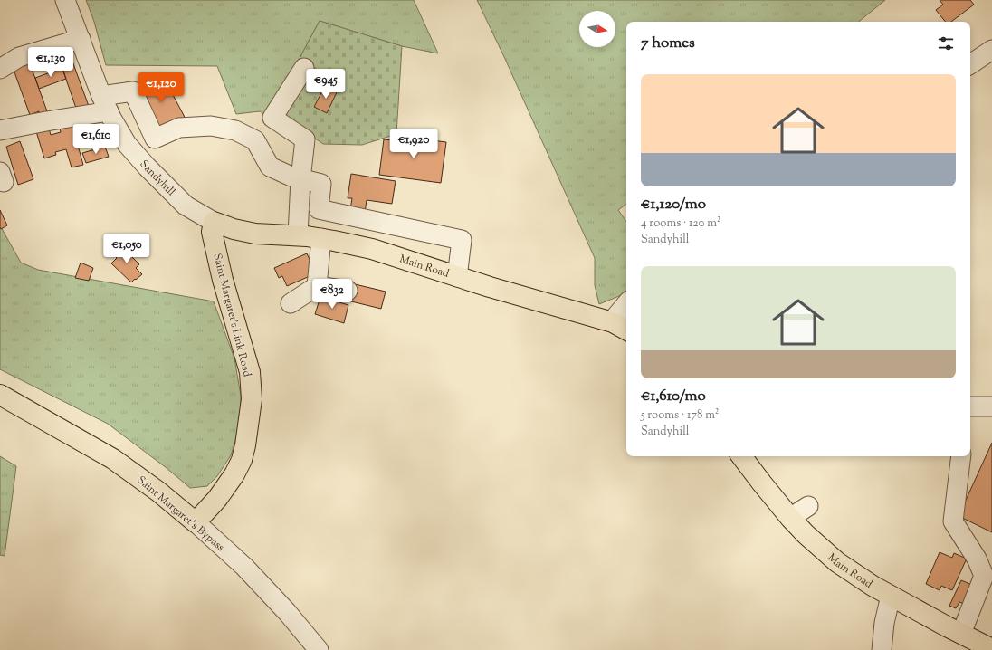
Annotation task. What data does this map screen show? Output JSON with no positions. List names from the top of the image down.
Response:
{
  "streets": {
    "main road": ["Main Road", "Saint Margaret's Link Road", "Saint Margaret's Bypass"],
    "street": ["Sandyhill"]
  },
  "crossings": [
    ["Sandyhill", "Main Road"],
    ["Sandyhill", "Saint Margaret's Link Road"],
    ["Main Road", "Saint Margaret's Link Road"],
    ["Saint Margaret's Link Road", "Saint Margaret's Bypass"]
  ],
  "north": "right",
  "page": {
    "heading": "7 homes",
    "price": [
      "€1,130",
      "€945",
      "€1,120",
      "€1,610",
      "€1,920",
      "€1,050",
      "€832"
    ],
    "list": [
      {
        "name": "€1,120/mo",
        "note": "4 rooms · 120 m² · Sandyhill"
      },
      {
        "name": "€1,610/mo",
        "note": "5 rooms · 178 m² · Sandyhill"
      }
    ]
  }
}
